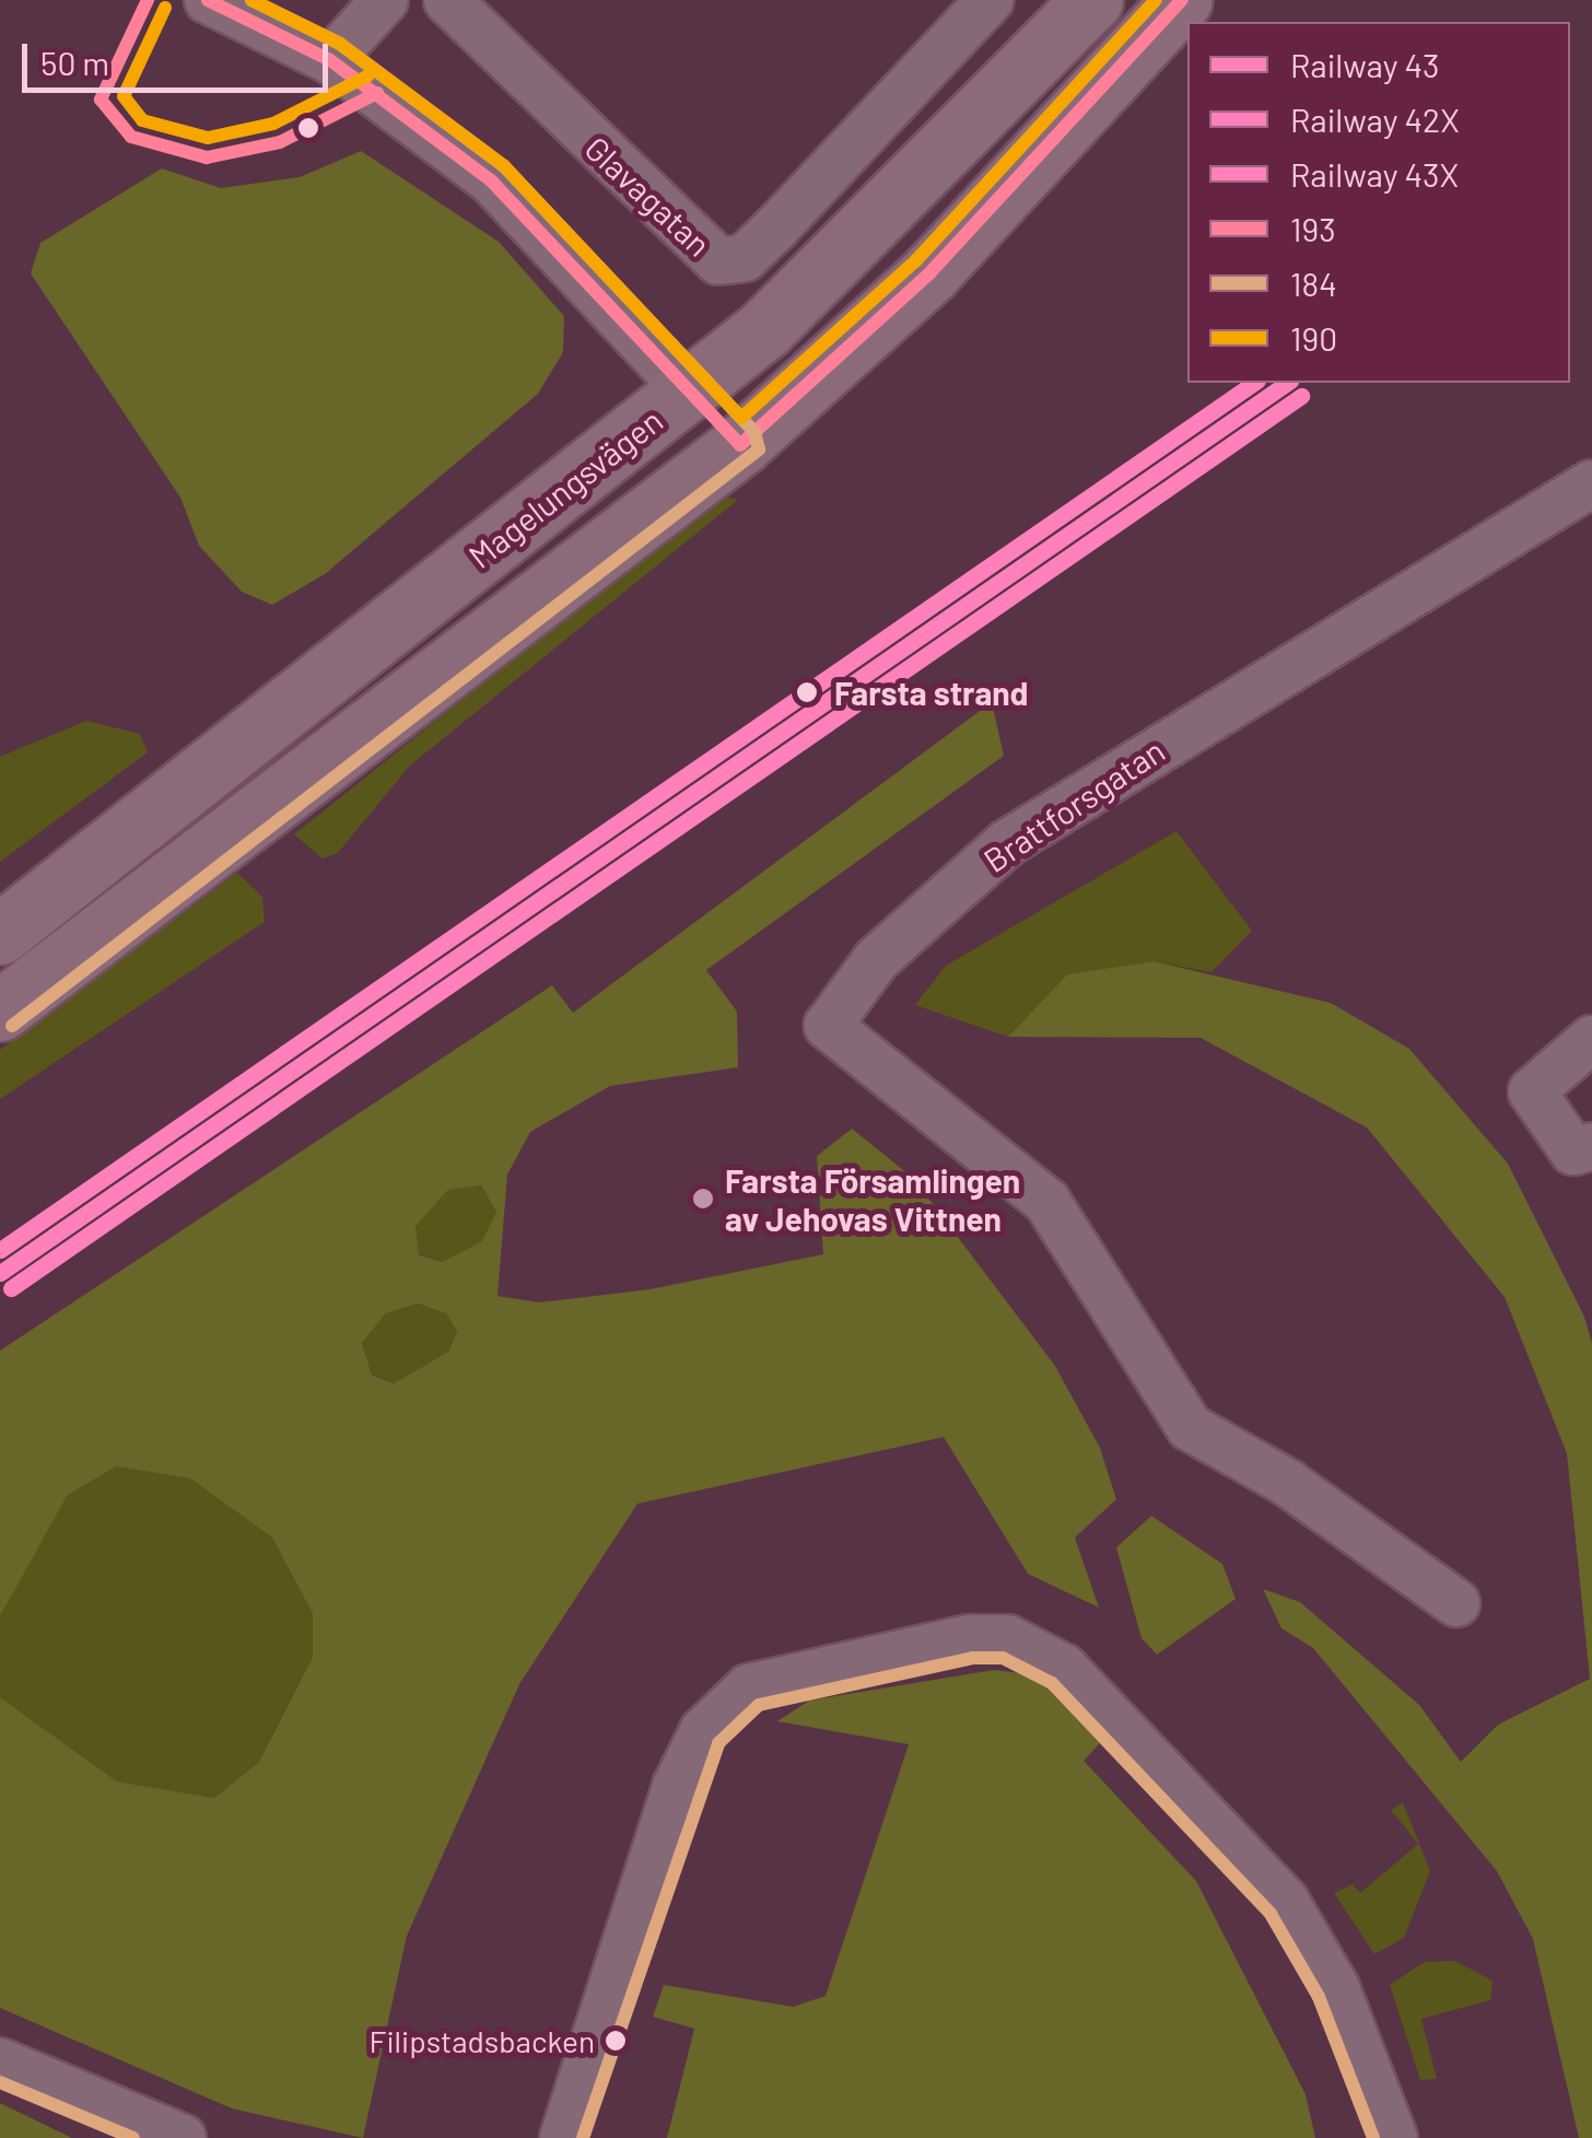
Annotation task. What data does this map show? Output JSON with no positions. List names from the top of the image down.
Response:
{
  "streets": {
    "main road": ["Magelungsvägen"],
    "street": ["Glavagatan", "Brattforsgatan"]
  },
  "places": ["Farsta strand", "Farsta Församlingen av Jehovas Vittnen", "Filipstadsbacken"],
  "lines": [
    "transit line 193",
    "transit line 184",
    "transit line 190",
    "rail line 43",
    "rail line 43X",
    "rail line 42X"
  ],
  "legend": [
    "Railway 43",
    "Railway 42X",
    "Railway 43X",
    "193",
    "184",
    "190"
  ],
  "scale_bar": "50 m"
}
